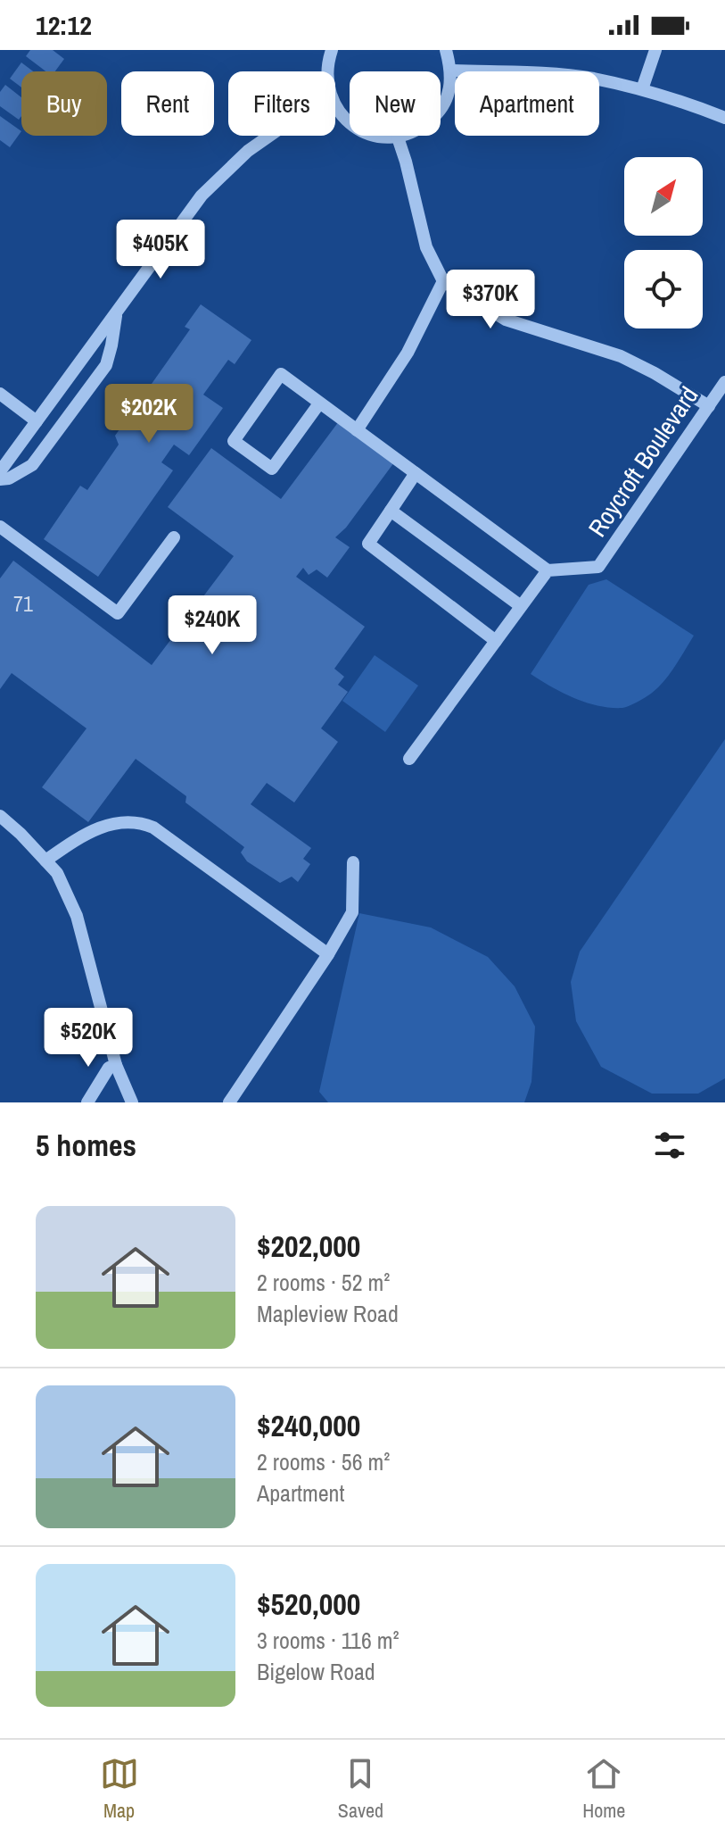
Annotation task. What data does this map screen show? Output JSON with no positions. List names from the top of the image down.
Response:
{
  "streets": {
    "street": ["Roycroft Boulevard"]
  },
  "house_numbers": ["71"],
  "north": "top right",
  "page": {
    "status": "12:12",
    "chip": [
      "Buy",
      "Rent",
      "Filters",
      "New",
      "Apartment"
    ],
    "price": [
      "$405K",
      "$370K",
      "$202K",
      "$240K",
      "$520K"
    ],
    "heading": "5 homes",
    "list": [
      {
        "name": "$202,000",
        "note": "2 rooms · 52 m² · Mapleview Road"
      },
      {
        "name": "$240,000",
        "note": "2 rooms · 56 m² · Apartment"
      },
      {
        "name": "$520,000",
        "note": "3 rooms · 116 m² · Bigelow Road"
      }
    ],
    "tabs": ["Map", "Saved", "Home"]
  }
}
